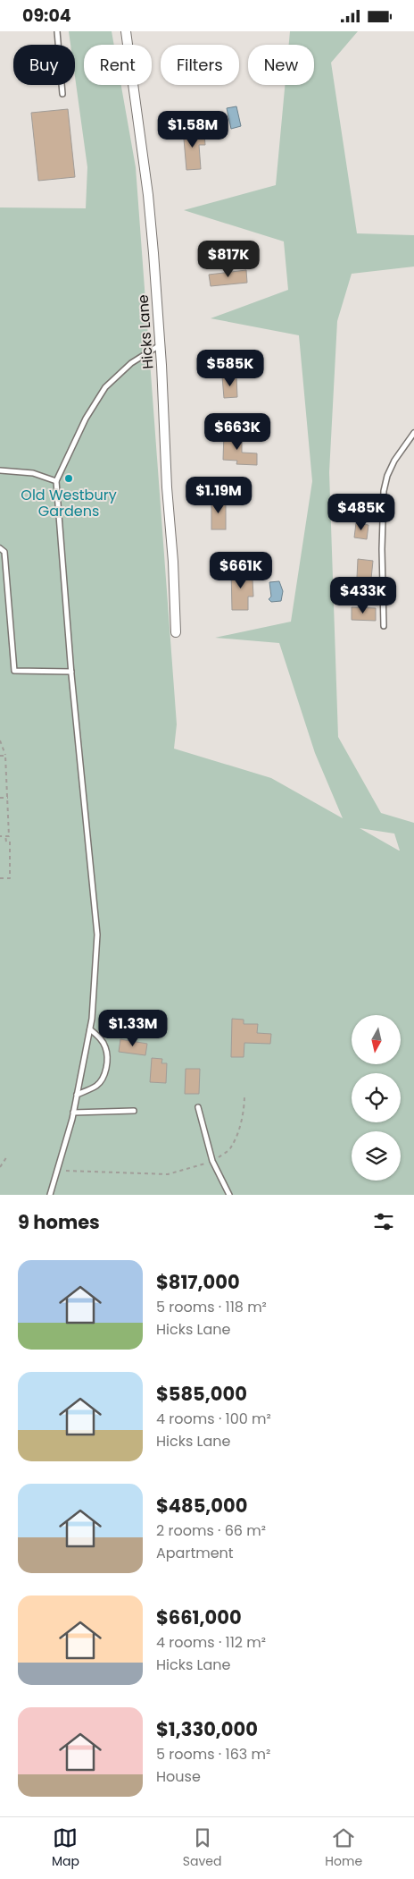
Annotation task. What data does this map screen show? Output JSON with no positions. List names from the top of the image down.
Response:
{
  "streets": {
    "street": ["Hicks Lane"]
  },
  "places": ["Old Westbury Gardens"],
  "north": "bottom",
  "page": {
    "status": "09:04",
    "chip": [
      "Buy",
      "Rent",
      "Filters",
      "New"
    ],
    "price": [
      "$1.58M",
      "$817K",
      "$585K",
      "$663K",
      "$1.19M",
      "$485K",
      "$661K",
      "$433K",
      "$1.33M"
    ],
    "heading": "9 homes",
    "list": [
      {
        "name": "$817,000",
        "note": "5 rooms · 118 m² · Hicks Lane"
      },
      {
        "name": "$585,000",
        "note": "4 rooms · 100 m² · Hicks Lane"
      },
      {
        "name": "$485,000",
        "note": "2 rooms · 66 m² · Apartment"
      },
      {
        "name": "$661,000",
        "note": "4 rooms · 112 m² · Hicks Lane"
      },
      {
        "name": "$1,330,000",
        "note": "5 rooms · 163 m² · House"
      }
    ],
    "tabs": ["Map", "Saved", "Home"]
  }
}
